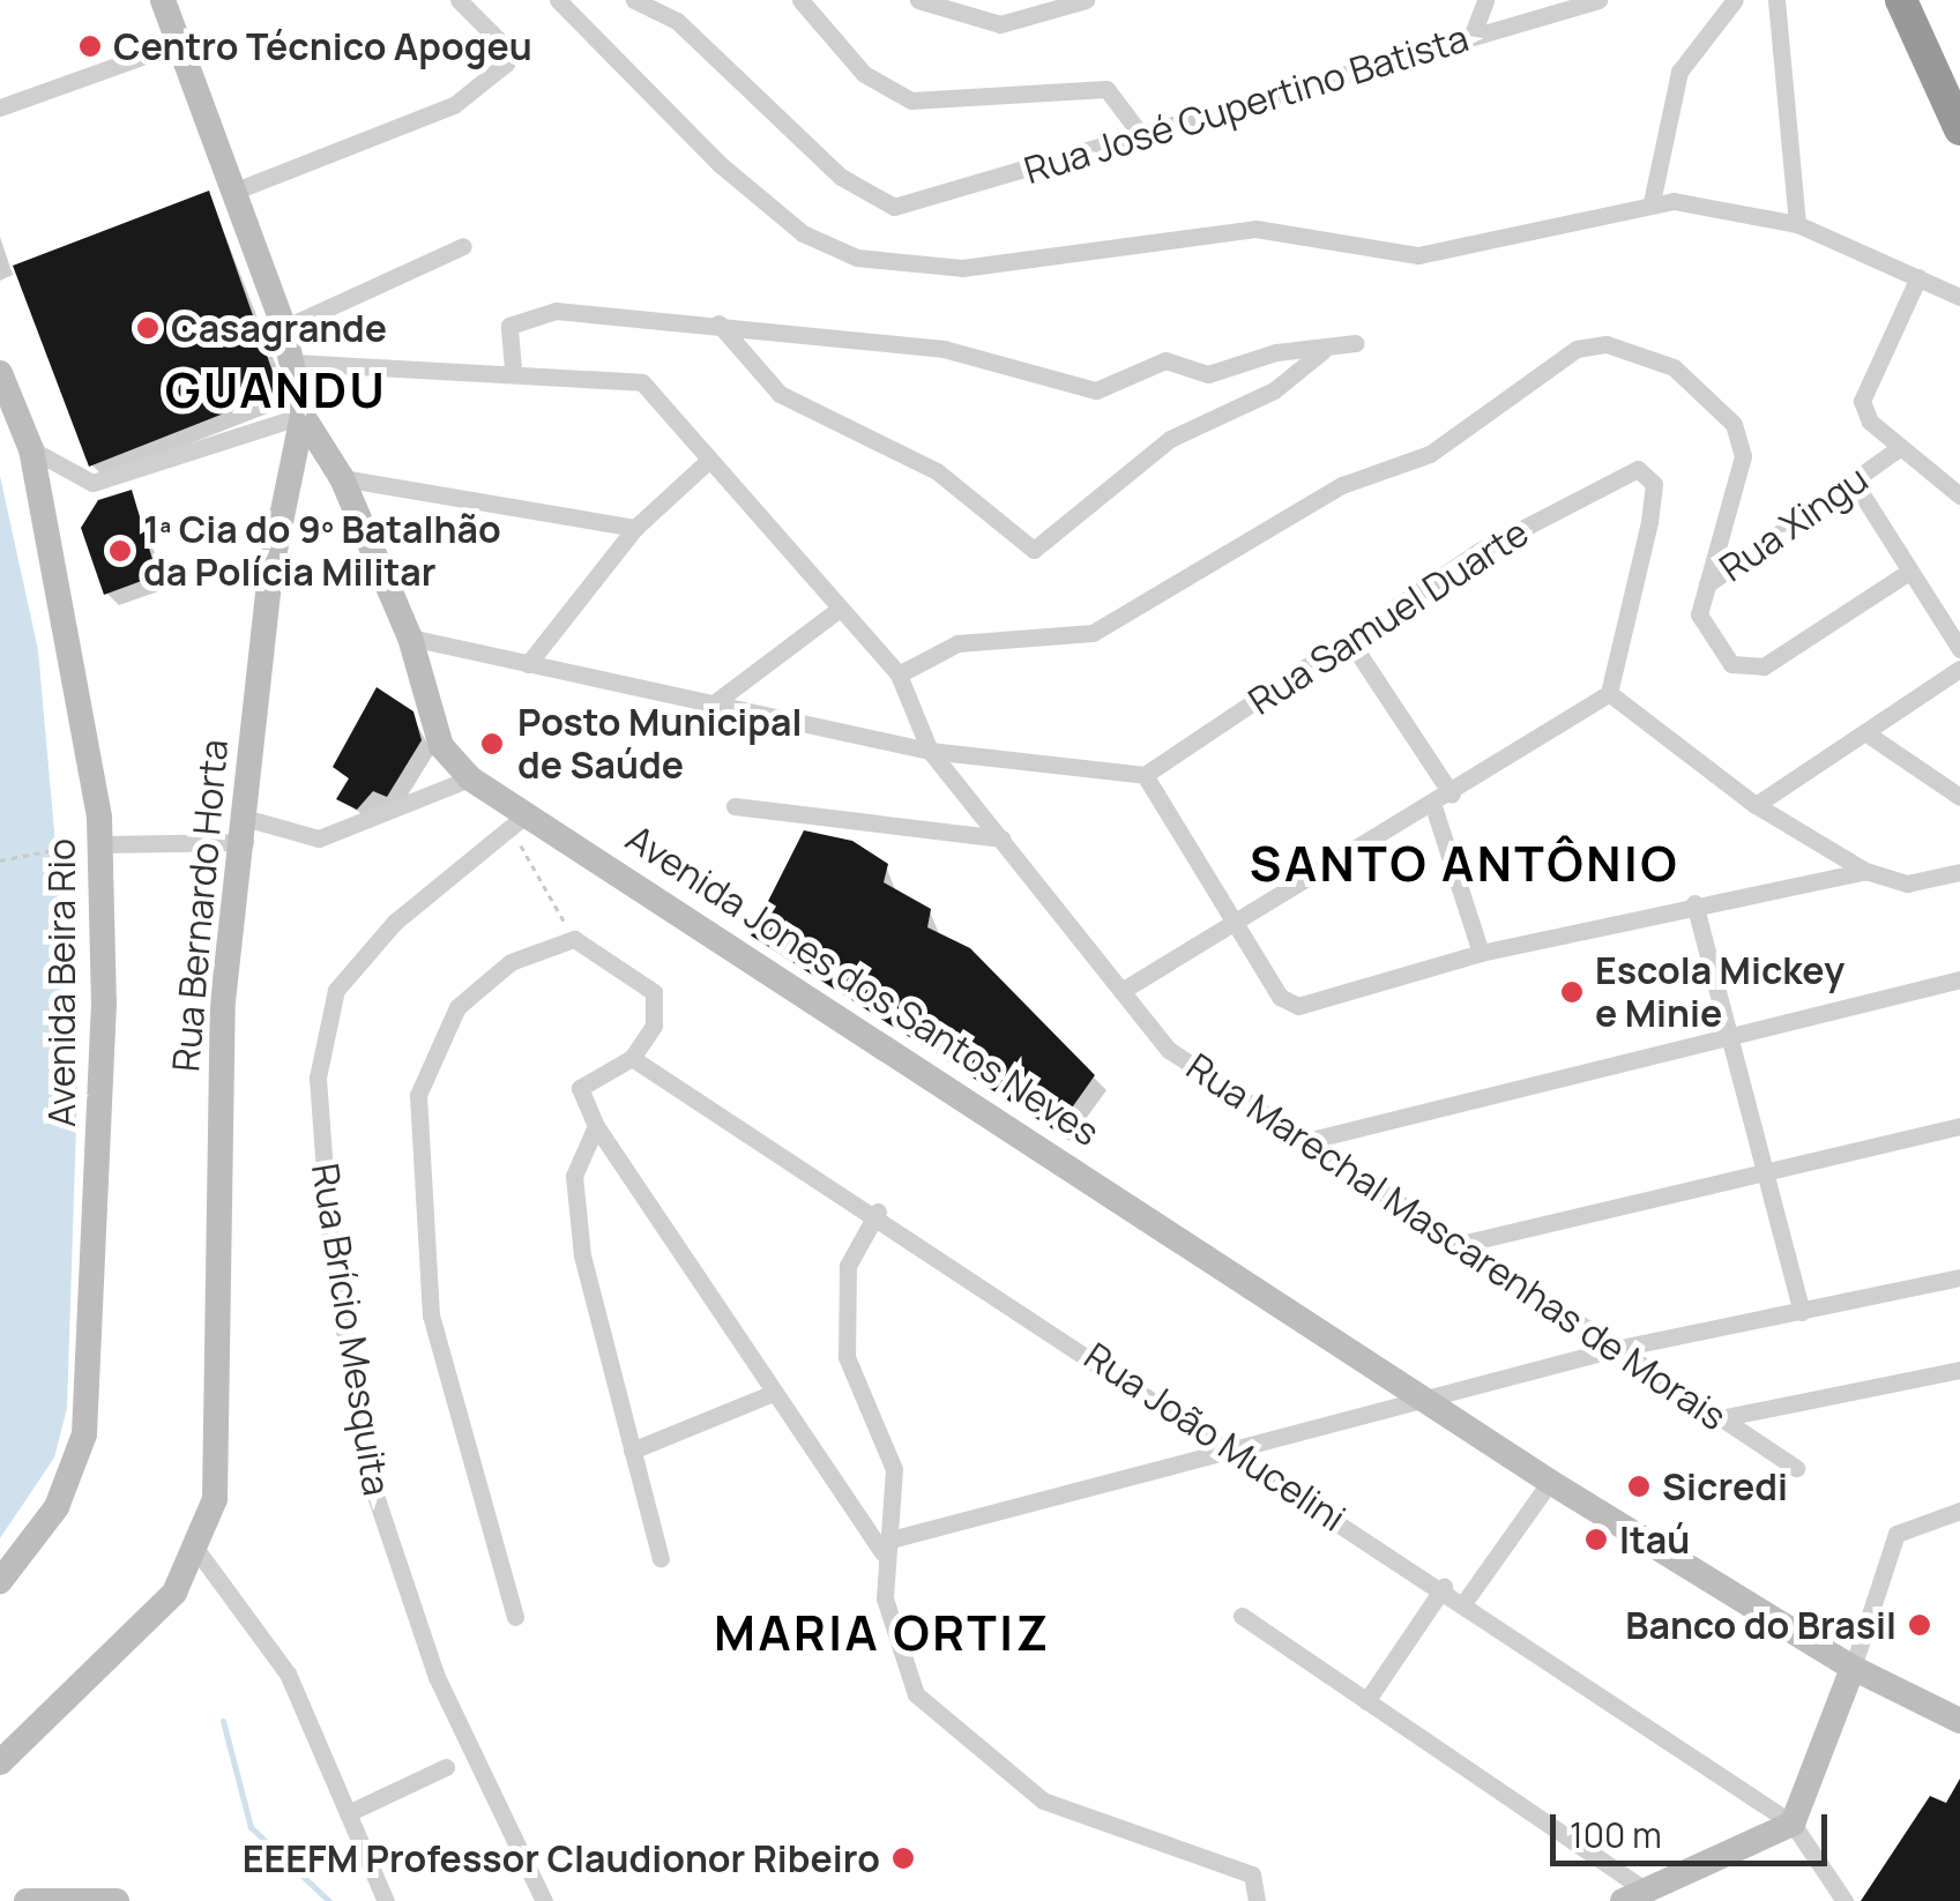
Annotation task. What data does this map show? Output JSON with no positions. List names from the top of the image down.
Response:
{
  "streets": {
    "main road": ["Rua Bernardo Horta", "Avenida Beira Rio", "Avenida Jones dos Santos Neves"],
    "street": [
      "Rua José Cupertino Batista",
      "Rua Xingu",
      "Rua Samuel Duarte",
      "Rua Marechal Mascarenhas de Morais",
      "Rua Brício Mesquita",
      "Rua João Mucelini"
    ]
  },
  "crossings": [
    ["Rua Bernardo Horta", "Avenida Jones dos Santos Neves"],
    ["Rua Bernardo Horta", "Rua Marechal Mascarenhas de Morais"],
    ["Avenida Jones dos Santos Neves", "Rua Brício Mesquita"]
  ],
  "districts": ["GUANDU", "SANTO ANTÔNIO", "MARIA ORTIZ"],
  "places": [
    "Centro Técnico Apogeu",
    "Casagrande",
    "1ª Cia do 9º Batalhão da Polícia Militar",
    "Posto Municipal de Saúde",
    "Escola Mickey e Minie",
    "Sicredi",
    "Itaú",
    "Banco do Brasil",
    "EEEFM Professor Claudionor Ribeiro"
  ],
  "scale_bar": "100 m"
}
